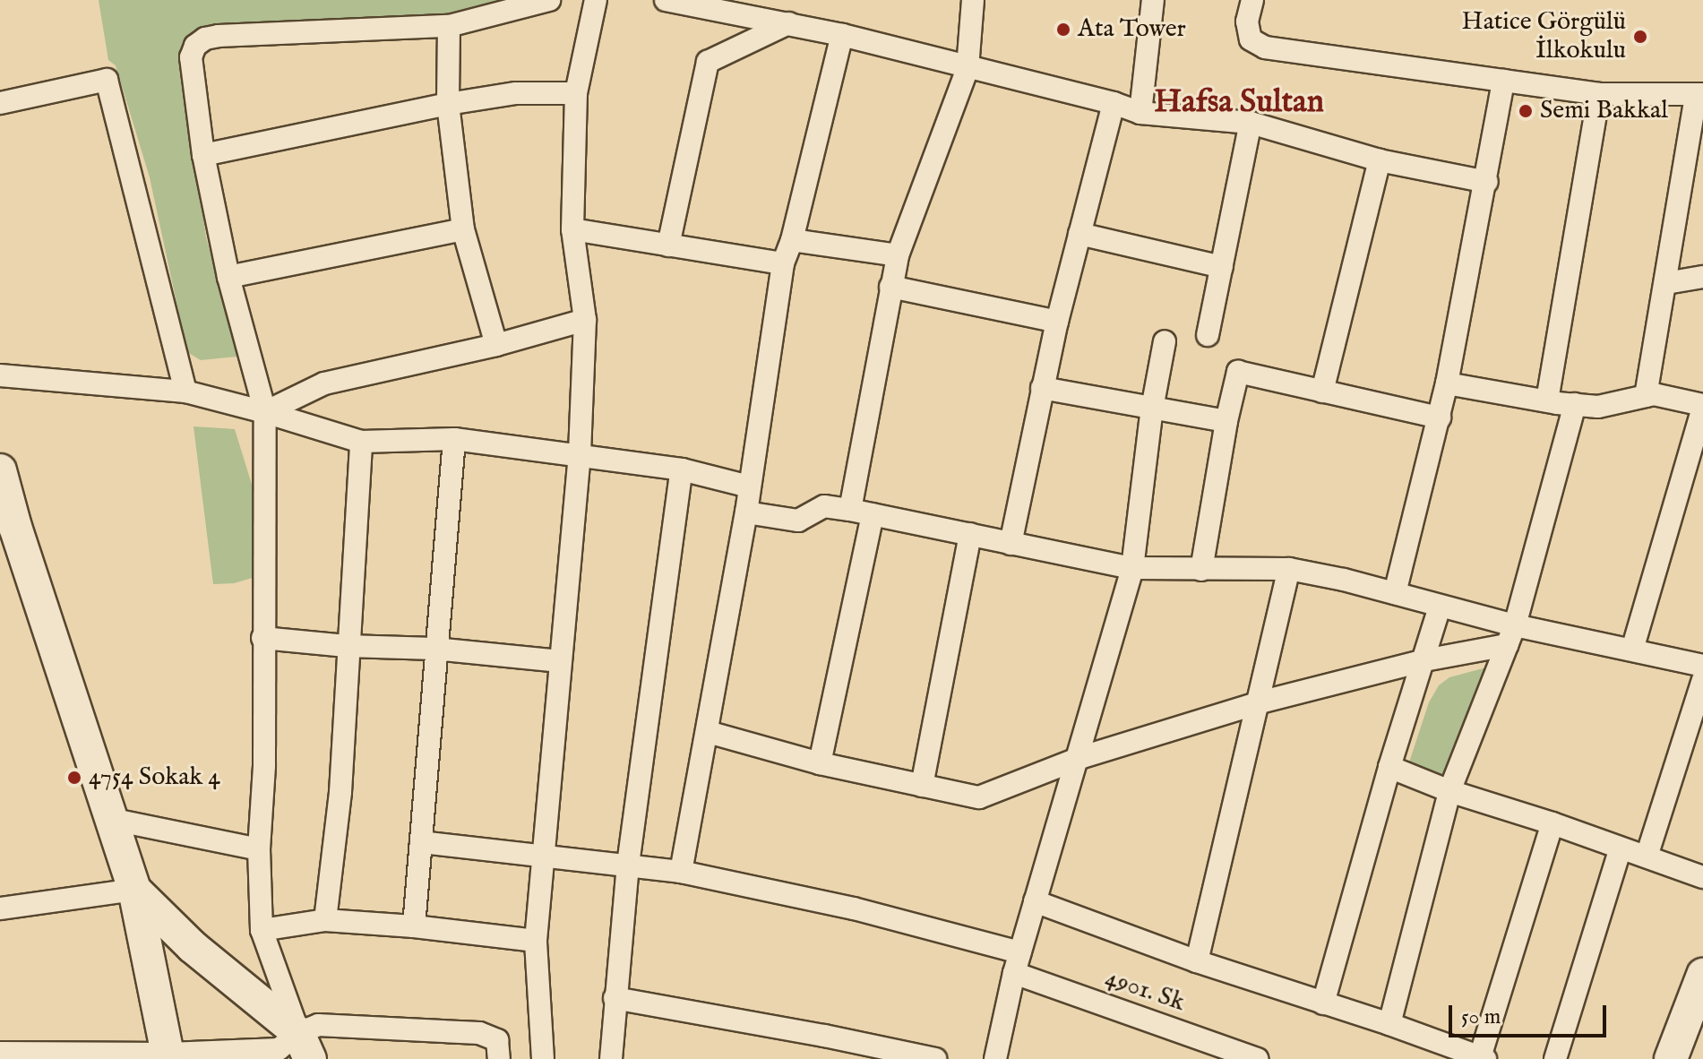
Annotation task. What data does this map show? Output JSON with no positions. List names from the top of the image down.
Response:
{
  "streets": {
    "street": ["4901. Sk"]
  },
  "districts": ["Hafsa Sultan"],
  "places": [
    "Ata Tower",
    "Hatice Görgülü İlkokulu",
    "Semi Bakkal",
    "4754 Sokak 4"
  ],
  "scale_bar": "50 m"
}
